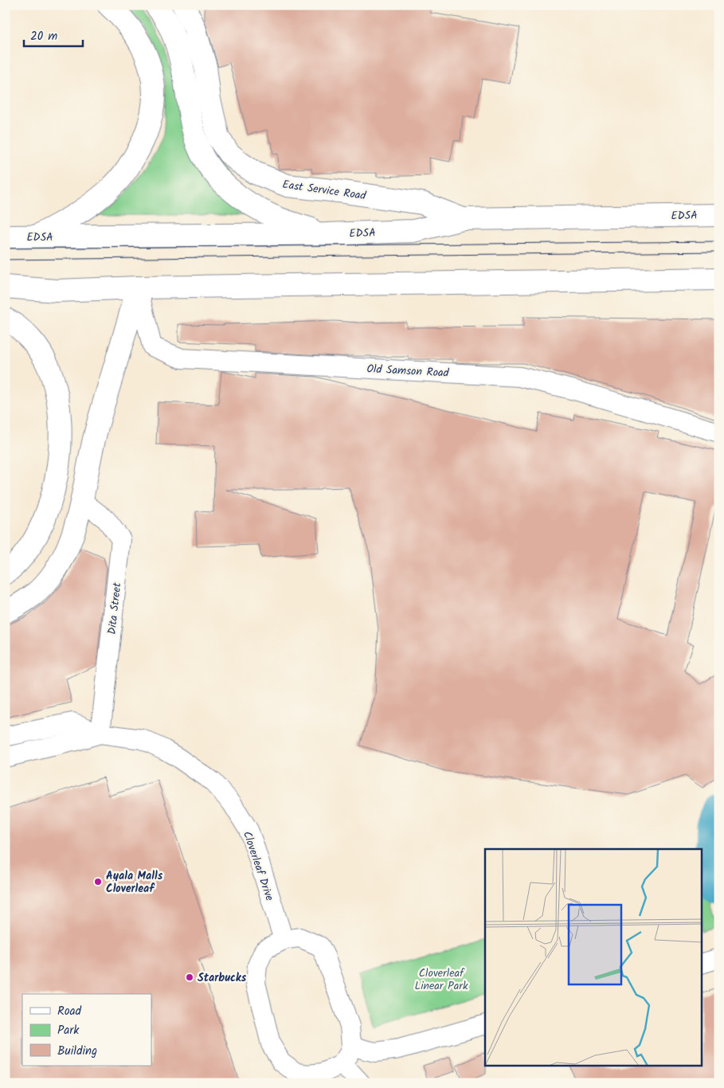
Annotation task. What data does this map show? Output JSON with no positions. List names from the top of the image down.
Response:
{
  "streets": {
    "main road": ["East Service Road", "EDSA"],
    "street": ["Old Samson Road", "Dita Street", "Cloverleaf Drive"]
  },
  "crossings": [
    ["East Service Road", "EDSA"],
    ["Dita Street", "Cloverleaf Drive"]
  ],
  "parks": ["Cloverleaf Linear Park"],
  "places": ["Ayala Malls Cloverleaf", "Starbucks"],
  "legend": ["Road", "Park", "Building"],
  "scale_bar": "20 m"
}
